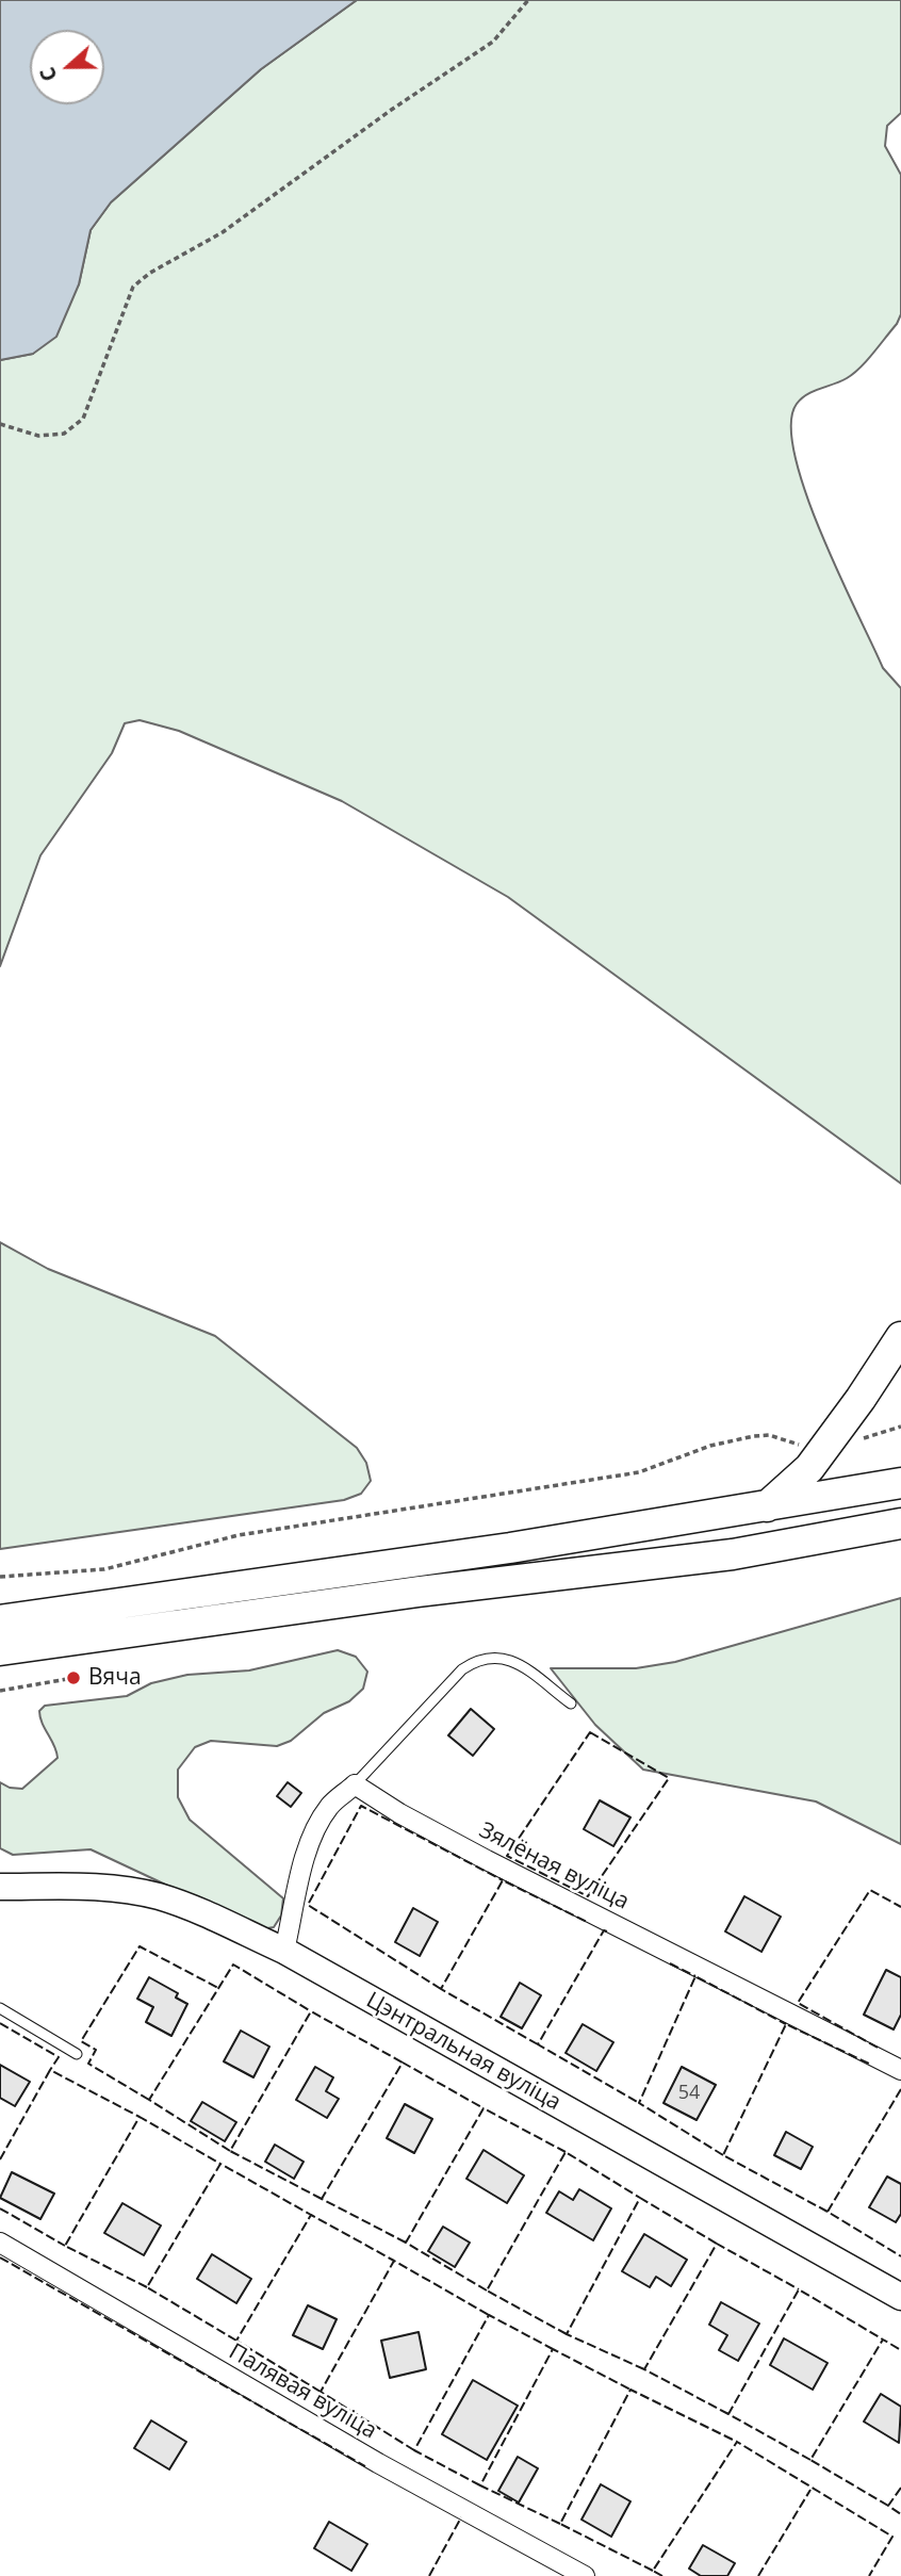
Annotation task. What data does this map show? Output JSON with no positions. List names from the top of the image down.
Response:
{
  "streets": {
    "street": ["Зялёная вуліца", "Цэнтральная вуліца", "Палявая вуліца"]
  },
  "places": ["Вяча"],
  "house_numbers": ["54"],
  "north": "left"
}
